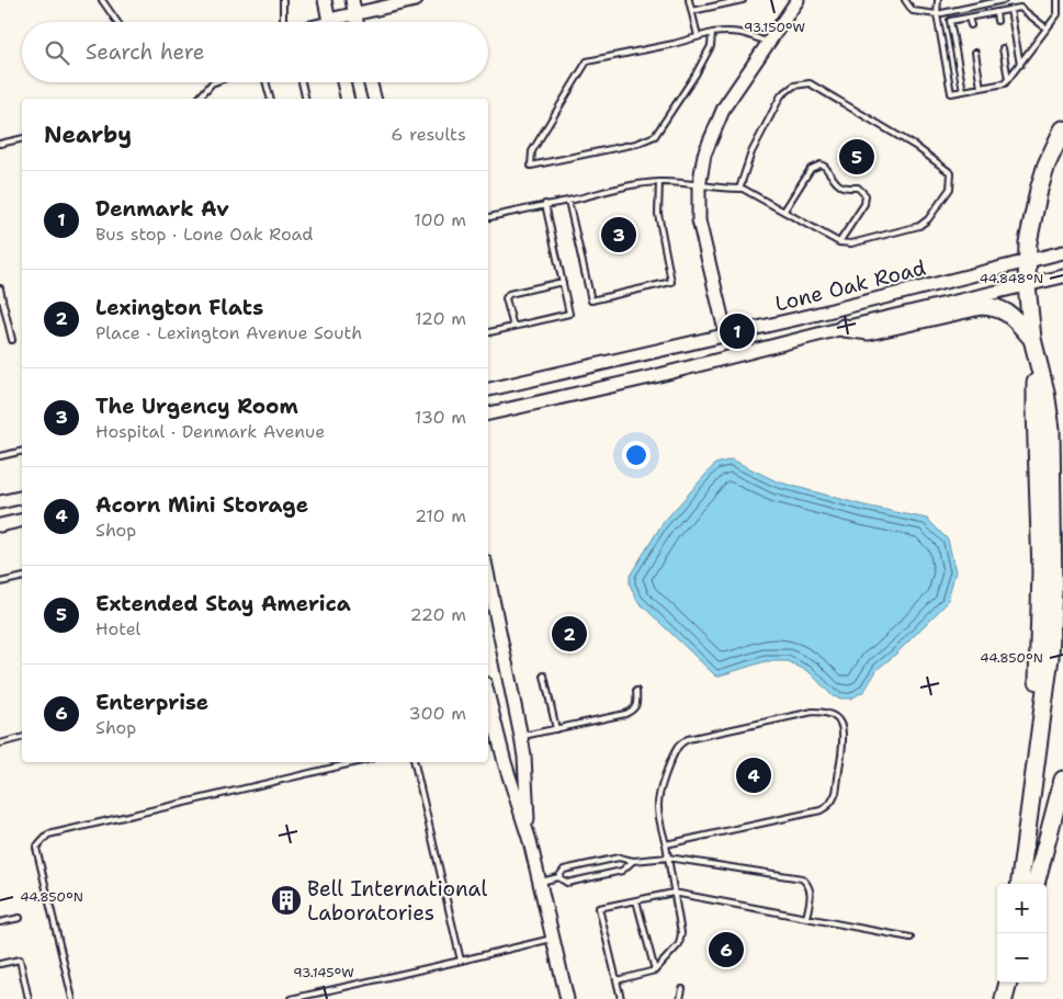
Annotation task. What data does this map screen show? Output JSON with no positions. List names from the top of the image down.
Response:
{
  "streets": {
    "main road": ["Lone Oak Road"]
  },
  "places": {
    "building": ["Bell International Laboratories"]
  },
  "page": {
    "search": "Search here",
    "heading": ["Nearby", "6 results"],
    "pins": [
      "5",
      "3",
      "1",
      "2",
      "4",
      "6"
    ],
    "list": [
      {
        "mark": "1",
        "name": "Denmark Av",
        "note": "Bus stop · Lone Oak Road",
        "value": "100 m"
      },
      {
        "mark": "2",
        "name": "Lexington Flats",
        "note": "Place · Lexington Avenue South",
        "value": "120 m"
      },
      {
        "mark": "3",
        "name": "The Urgency Room",
        "note": "Hospital · Denmark Avenue",
        "value": "130 m"
      },
      {
        "mark": "4",
        "name": "Acorn Mini Storage",
        "note": "Shop",
        "value": "210 m"
      },
      {
        "mark": "5",
        "name": "Extended Stay America",
        "note": "Hotel",
        "value": "220 m"
      },
      {
        "mark": "6",
        "name": "Enterprise",
        "note": "Shop",
        "value": "300 m"
      }
    ],
    "map_buttons": ["+", "−"]
  },
  "coordinates": [
    "93.150°W",
    "44.848°N",
    "44.850°N",
    "93.145°W"
  ]
}
